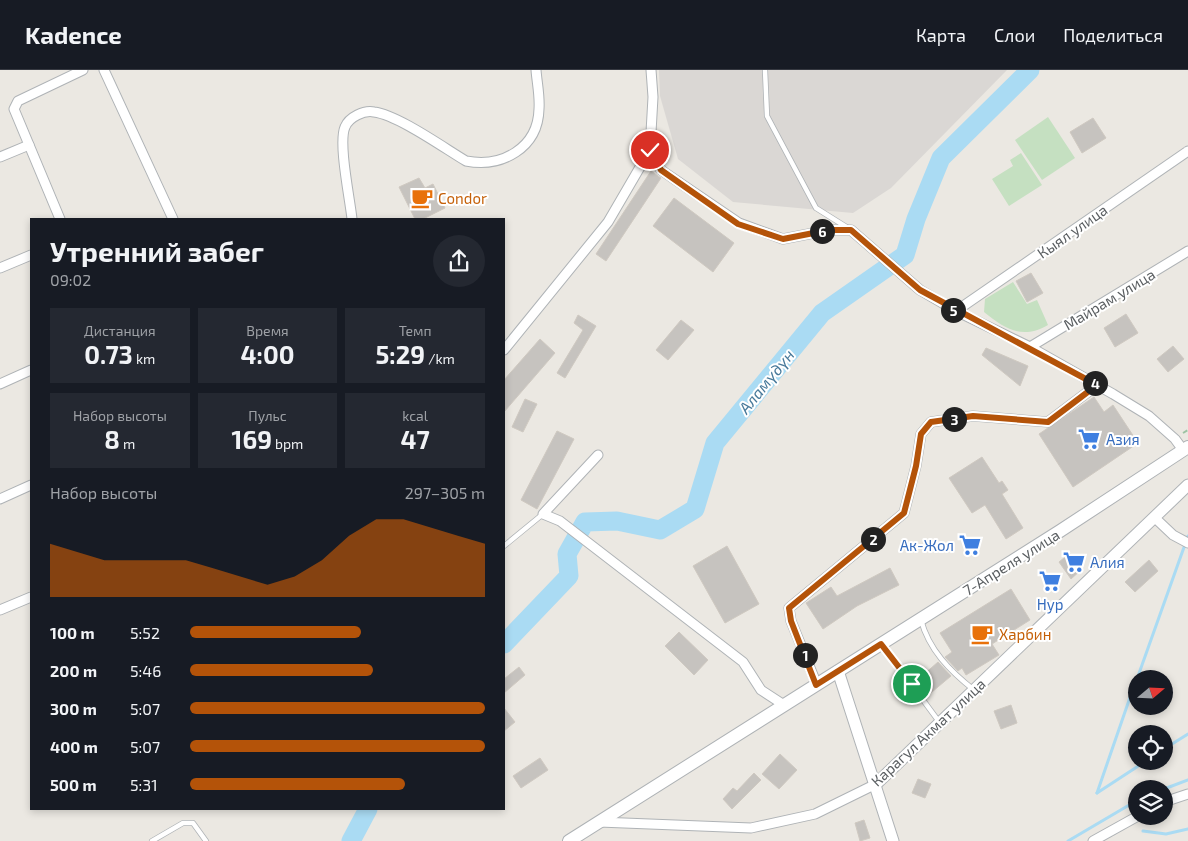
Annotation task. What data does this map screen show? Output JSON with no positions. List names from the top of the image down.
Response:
{
  "streets": {
    "main road": ["7-Апреля улица"],
    "street": ["Кыял улица", "Майрам улица", "Карагул Акмат улица"]
  },
  "crossings": [
    ["7-Апреля улица", "Карагул Акмат улица"]
  ],
  "water": ["Аламүдүн"],
  "places": {
    "cafe": ["Condor", "Харбин"],
    "supermarket": [
      "Азия",
      "Ак-Жол",
      "Алия",
      "Нур"
    ]
  },
  "north": "right",
  "page": {
    "header": "Kadence",
    "nav": ["Карта", "Слои", "Поделиться"],
    "heading": ["Утренний забег", "09:02"],
    "pins": [
      "6",
      "5",
      "4",
      "3",
      "2",
      "1"
    ],
    "stats": [
      ["Дистанция", "0.73 km"],
      ["Время", "4:00"],
      ["Темп", "5:29 /km"],
      ["Набор высоты", "8 m"],
      ["Пульс", "169 bpm"],
      ["kcal", "47"]
    ],
    "chart": ["Набор высоты", "297–305 m"],
    "list": [
      {
        "name": "100 m",
        "note": "5:52"
      },
      {
        "name": "200 m",
        "note": "5:46"
      },
      {
        "name": "300 m",
        "note": "5:07"
      },
      {
        "name": "400 m",
        "note": "5:07"
      },
      {
        "name": "500 m",
        "note": "5:31"
      }
    ]
  }
}
